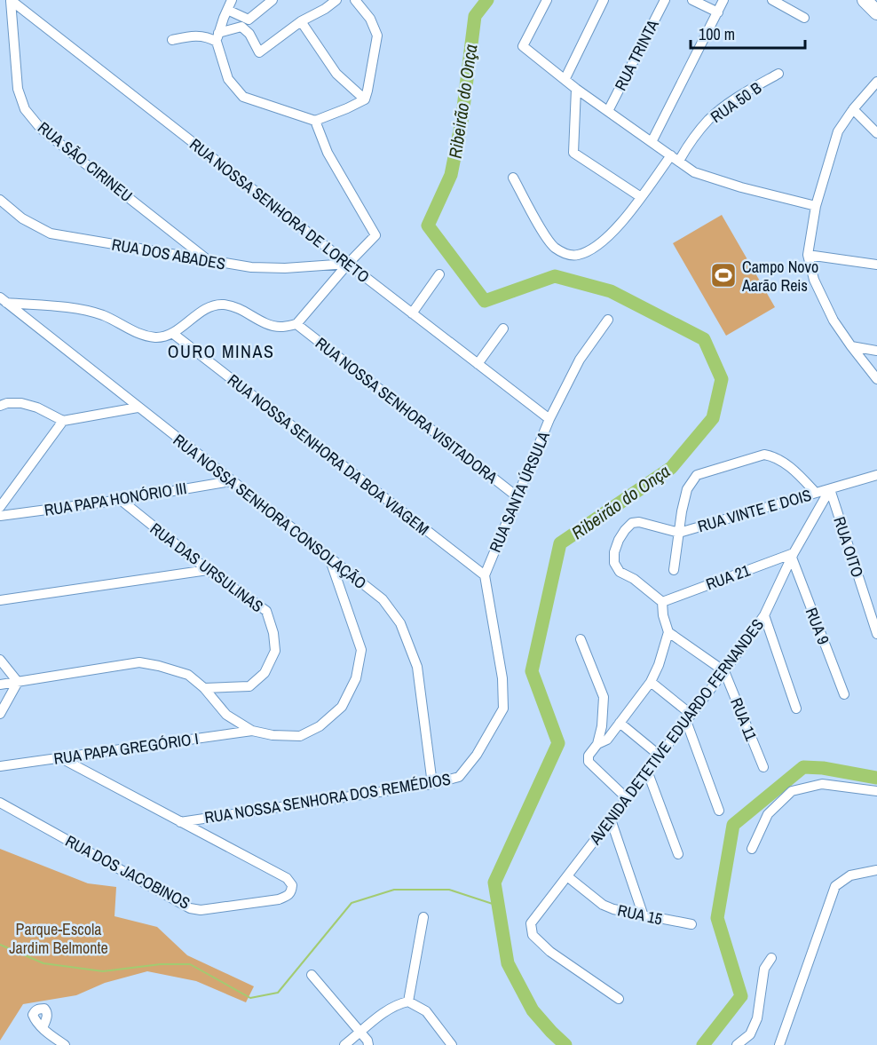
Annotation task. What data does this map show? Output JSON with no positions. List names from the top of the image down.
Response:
{
  "streets": {
    "street": [
      "RUA TRINTA",
      "RUA 50 B",
      "RUA SÃO CIRINEU",
      "RUA NOSSA SENHORA DE LORETO",
      "RUA DOS ABADES",
      "RUA NOSSA SENHORA VISITADORA",
      "RUA NOSSA SENHORA DA BOA VIAGEM",
      "RUA SANTA ÚRSULA",
      "RUA PAPA HONÓRIO III",
      "RUA VINTE E DOIS",
      "RUA NOSSA SENHORA CONSOLAÇÃO",
      "RUA OITO",
      "RUA DAS URSULINAS",
      "RUA 21",
      "RUA 9",
      "RUA 11",
      "AVENIDA DETETIVE EDUARDO FERNANDES",
      "RUA PAPA GREGÓRIO I",
      "RUA NOSSA SENHORA DOS REMÉDIOS",
      "RUA DOS JACOBINOS",
      "RUA 15"
    ]
  },
  "crossings": [
    ["RUA SÃO CIRINEU", "RUA NOSSA SENHORA DE LORETO"],
    ["RUA SÃO CIRINEU", "RUA DOS ABADES"],
    ["RUA NOSSA SENHORA DE LORETO", "RUA DOS ABADES"],
    ["RUA NOSSA SENHORA DE LORETO", "RUA SANTA ÚRSULA"],
    ["RUA NOSSA SENHORA VISITADORA", "RUA SANTA ÚRSULA"],
    ["RUA NOSSA SENHORA DA BOA VIAGEM", "RUA SANTA ÚRSULA"],
    ["RUA NOSSA SENHORA DA BOA VIAGEM", "RUA NOSSA SENHORA DOS REMÉDIOS"],
    ["RUA SANTA ÚRSULA", "RUA NOSSA SENHORA DOS REMÉDIOS"],
    ["RUA PAPA HONÓRIO III", "RUA NOSSA SENHORA CONSOLAÇÃO"],
    ["RUA PAPA HONÓRIO III", "RUA DAS URSULINAS"],
    ["RUA VINTE E DOIS", "RUA OITO"],
    ["RUA VINTE E DOIS", "AVENIDA DETETIVE EDUARDO FERNANDES"],
    ["RUA NOSSA SENHORA CONSOLAÇÃO", "RUA NOSSA SENHORA DOS REMÉDIOS"],
    ["RUA OITO", "AVENIDA DETETIVE EDUARDO FERNANDES"],
    ["RUA 21", "RUA 9"],
    ["RUA 21", "AVENIDA DETETIVE EDUARDO FERNANDES"],
    ["RUA 9", "AVENIDA DETETIVE EDUARDO FERNANDES"],
    ["RUA 11", "AVENIDA DETETIVE EDUARDO FERNANDES"],
    ["AVENIDA DETETIVE EDUARDO FERNANDES", "RUA 15"],
    ["RUA NOSSA SENHORA DOS REMÉDIOS", "RUA DOS JACOBINOS"]
  ],
  "districts": ["OURO MINAS"],
  "water": ["Ribeirão do Onça"],
  "parks": ["Parque-Escola Jardim Belmonte"],
  "places": {
    "sports": ["Campo Novo Aarão Reis"]
  },
  "scale_bar": "100 m"
}
